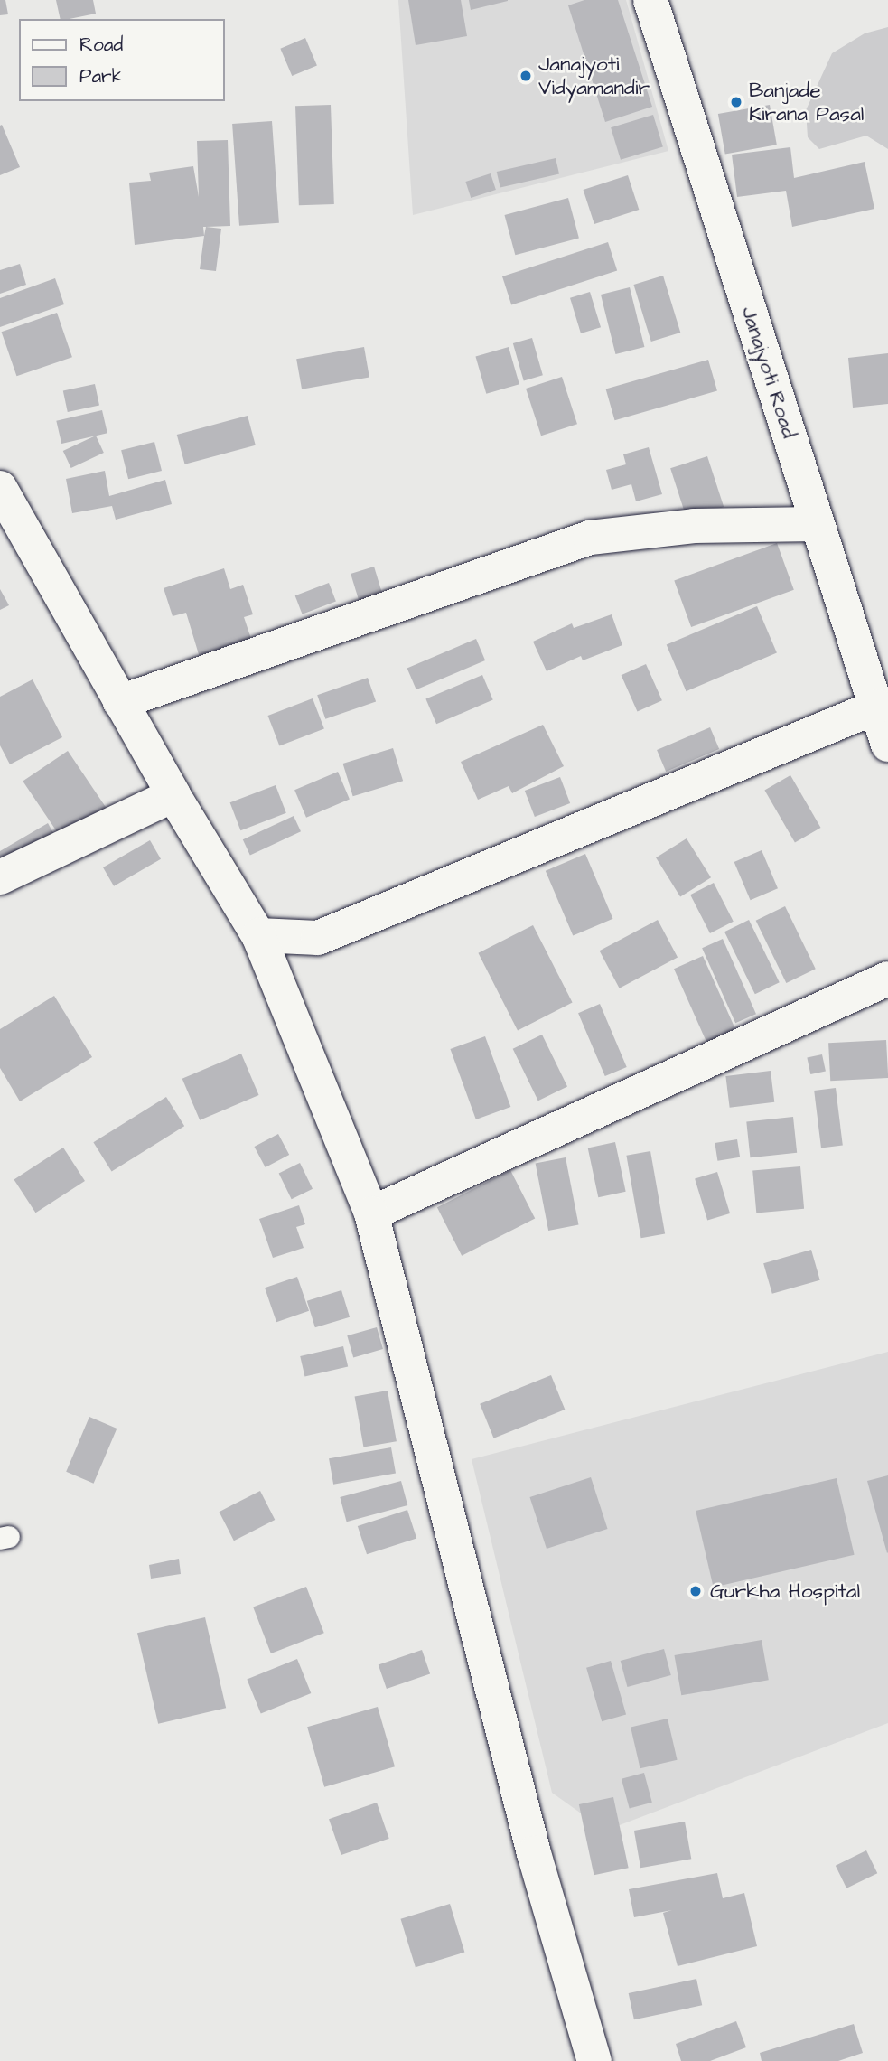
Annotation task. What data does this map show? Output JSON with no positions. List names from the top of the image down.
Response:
{
  "streets": {
    "street": ["Janajyoti Road"]
  },
  "places": ["Janajyoti Vidyamandir", "Banjade Kirana Pasal", "Gurkha Hospital"],
  "legend": ["Road", "Park"]
}
